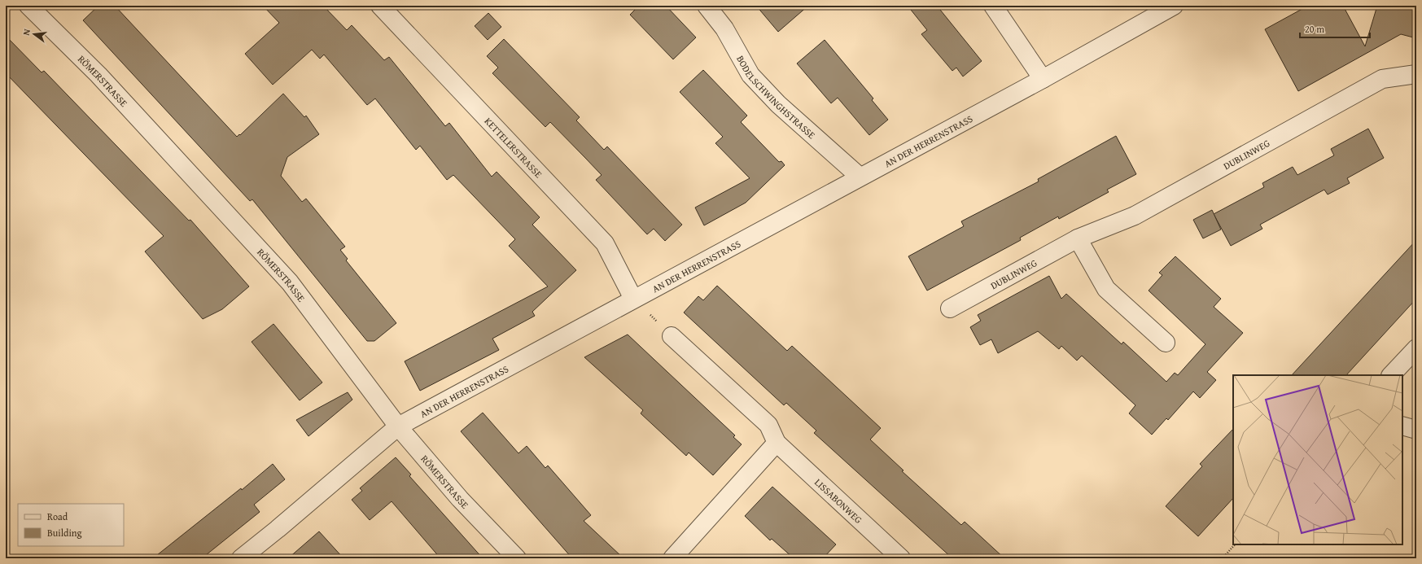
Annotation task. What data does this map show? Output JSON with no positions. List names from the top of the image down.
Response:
{
  "streets": {
    "street": [
      "RÖMERSTRASSE",
      "BODELSCHWINGHSTRASSE",
      "AN DER HERRENSTRASS",
      "KETTELERSTRASSE",
      "DUBLINWEG",
      "LISSABONWEG"
    ]
  },
  "crossings": [
    ["RÖMERSTRASSE", "AN DER HERRENSTRASS"],
    ["BODELSCHWINGHSTRASSE", "AN DER HERRENSTRASS"],
    ["AN DER HERRENSTRASS", "KETTELERSTRASSE"]
  ],
  "legend": ["Road", "Building"],
  "scale_bar": "20 m",
  "north": "left"
}
